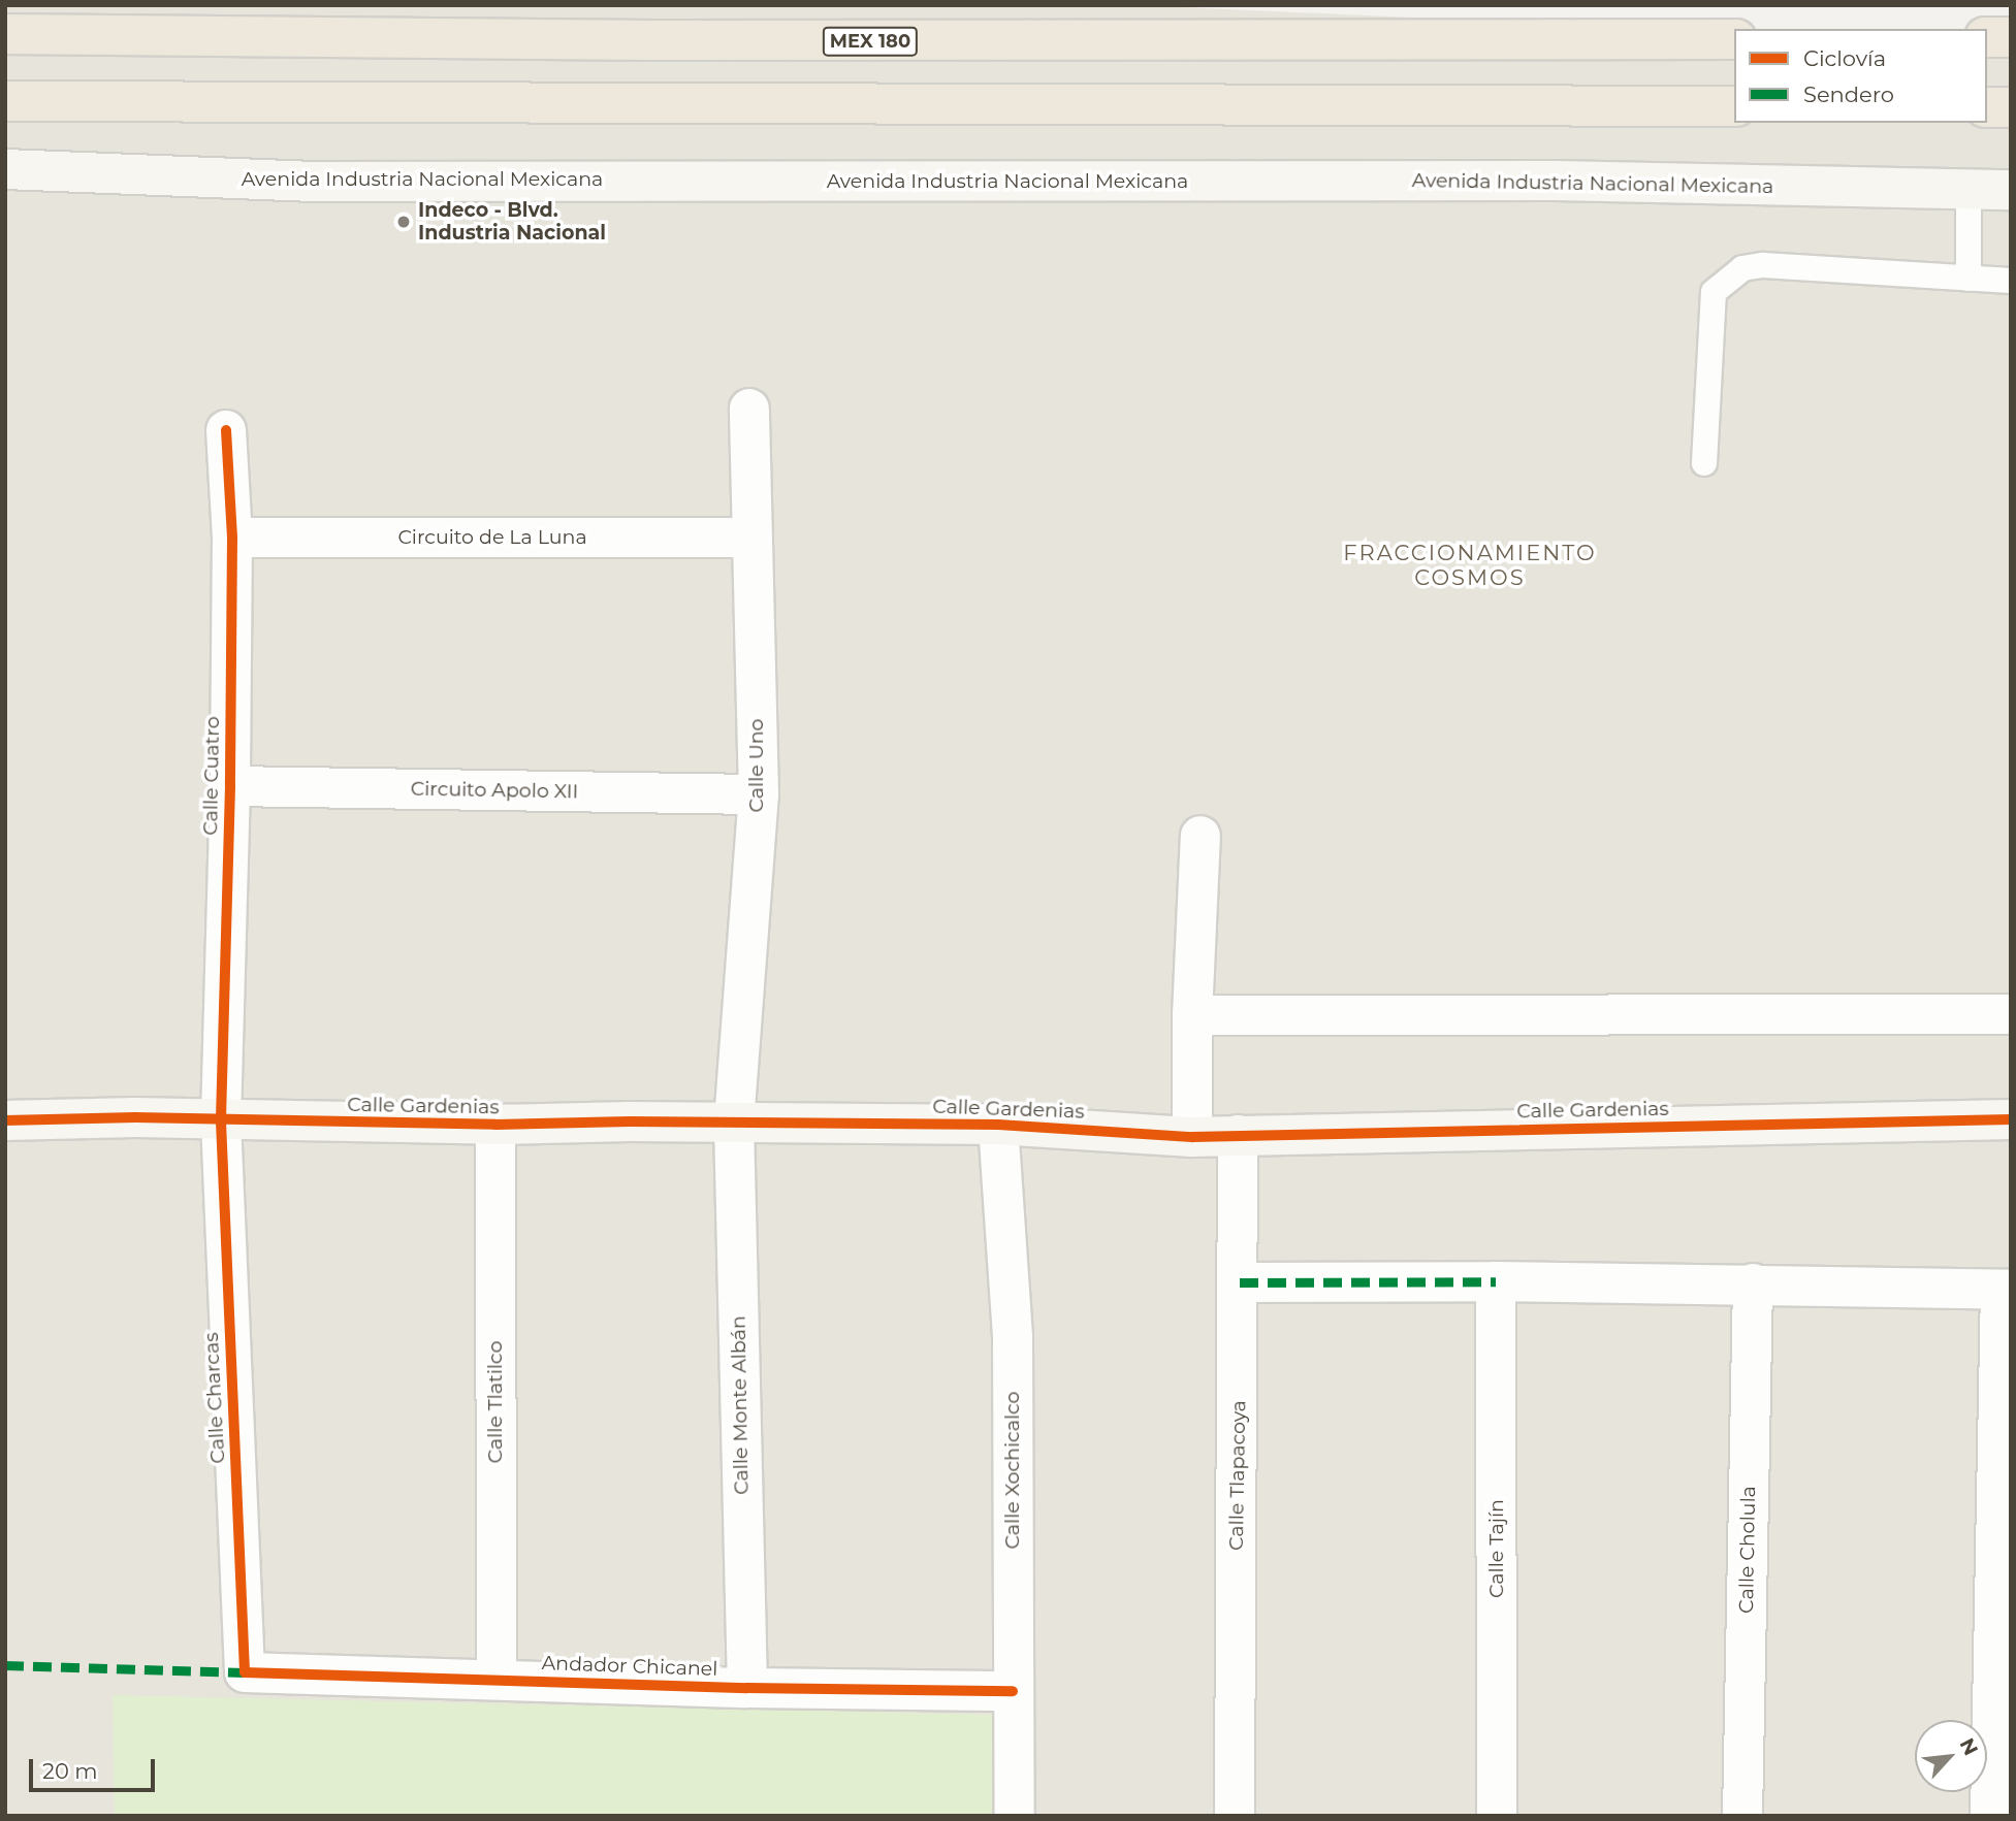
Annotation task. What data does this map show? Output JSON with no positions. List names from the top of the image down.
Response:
{
  "streets": {
    "highway": ["MEX 180"],
    "street": [
      "Avenida Industria Nacional Mexicana",
      "Circuito de La Luna",
      "Calle Uno",
      "Calle Cuatro",
      "Circuito Apolo XII",
      "Calle Gardenias",
      "Calle Charcas",
      "Calle Tlatilco",
      "Calle Monte Albán",
      "Calle Xochicalco",
      "Calle Tlapacoya",
      "Calle Tajín",
      "Calle Cholula",
      "Andador Chicanel"
    ]
  },
  "crossings": [
    ["Circuito de La Luna", "Calle Uno"],
    ["Circuito de La Luna", "Calle Cuatro"],
    ["Calle Uno", "Circuito Apolo XII"],
    ["Calle Uno", "Calle Gardenias"],
    ["Calle Uno", "Calle Monte Albán"],
    ["Calle Cuatro", "Circuito Apolo XII"],
    ["Calle Cuatro", "Calle Gardenias"],
    ["Calle Cuatro", "Calle Charcas"],
    ["Calle Gardenias", "Calle Charcas"],
    ["Calle Gardenias", "Calle Tlatilco"],
    ["Calle Gardenias", "Calle Monte Albán"],
    ["Calle Gardenias", "Calle Xochicalco"],
    ["Calle Gardenias", "Calle Tlapacoya"],
    ["Calle Charcas", "Andador Chicanel"],
    ["Calle Tlatilco", "Andador Chicanel"],
    ["Calle Monte Albán", "Andador Chicanel"],
    ["Calle Xochicalco", "Andador Chicanel"]
  ],
  "districts": ["FRACCIONAMIENTO COSMOS"],
  "places": ["Indeco - Blvd. Industria Nacional"],
  "legend": ["Ciclovía", "Sendero"],
  "scale_bar": "20 m",
  "north": "top right"
}
